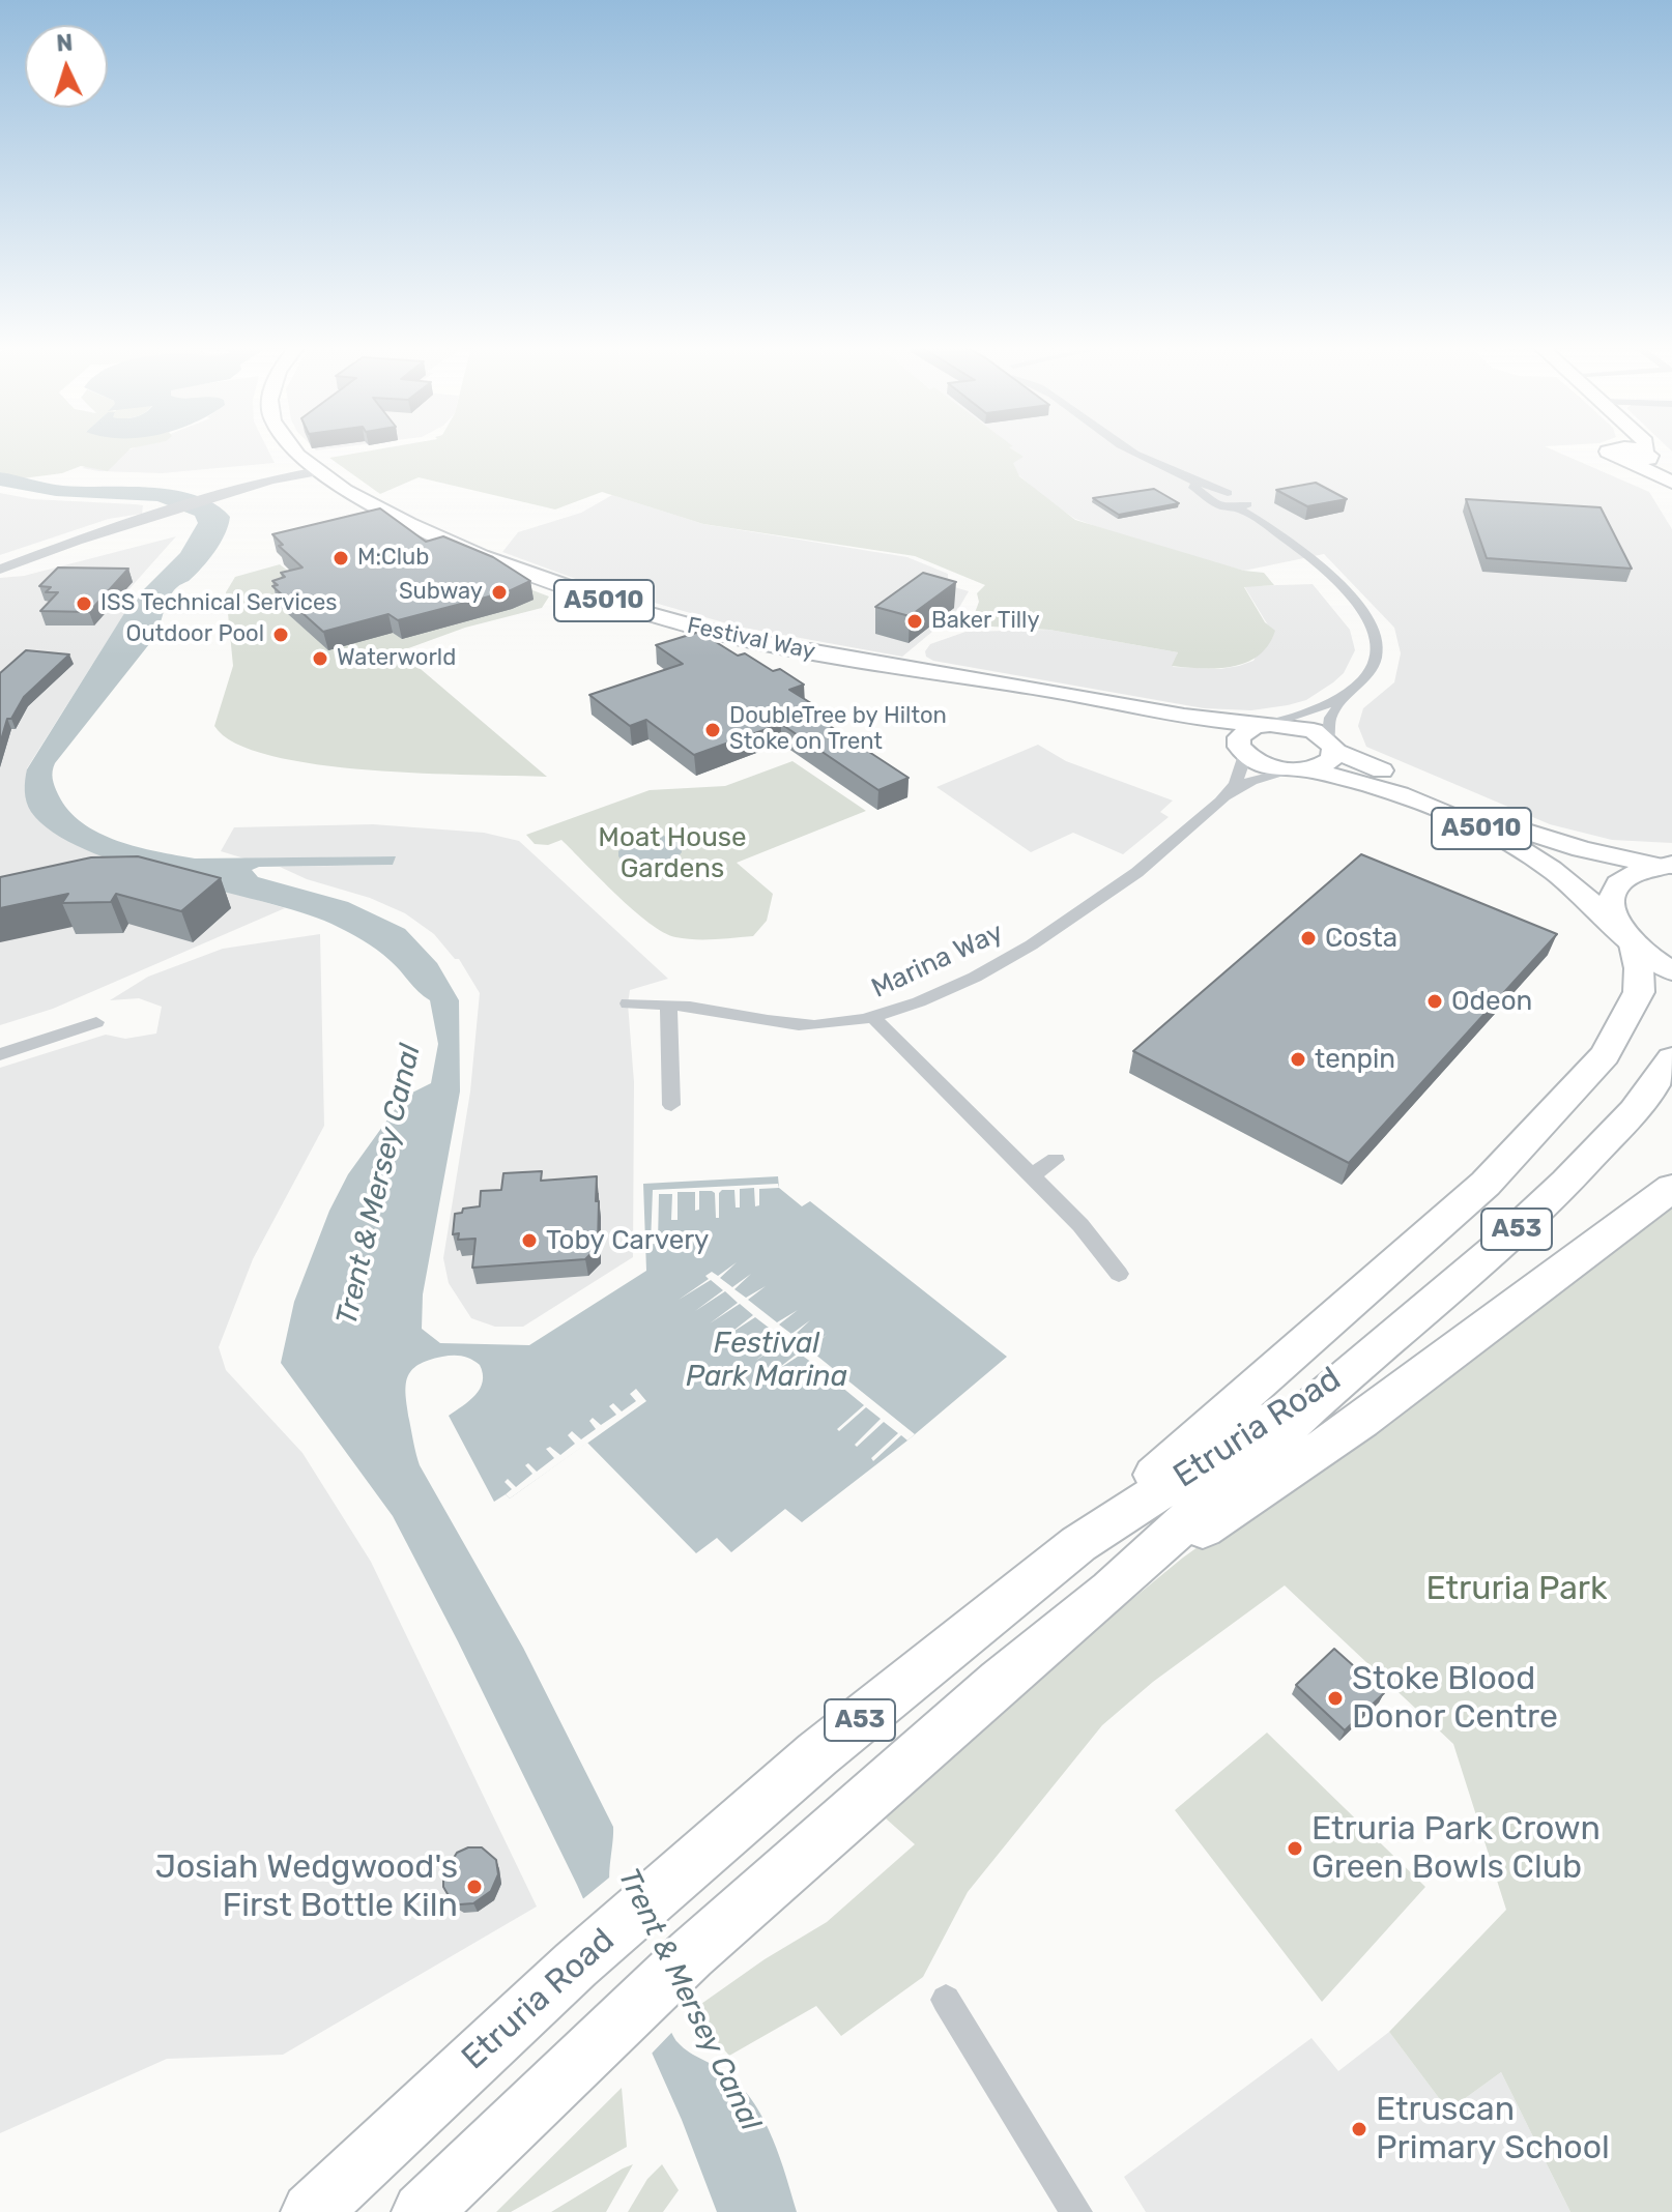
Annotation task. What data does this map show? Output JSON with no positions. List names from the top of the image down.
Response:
{
  "streets": {
    "highway": ["A53", "Etruria Road"],
    "main road": ["A5010", "Festival Way"],
    "street": ["Marina Way"]
  },
  "crossings": [
    ["A5010", "Festival Way"],
    ["A5010", "Marina Way"],
    ["Festival Way", "Marina Way"],
    ["A53", "Etruria Road"]
  ],
  "water": ["Trent & Mersey Canal", "Festival Park Marina"],
  "parks": ["Moat House Gardens", "Etruria Park"],
  "places": [
    "M:Club",
    "Subway",
    "ISS Technical Services",
    "Baker Tilly",
    "Outdoor Pool",
    "Waterworld",
    "DoubleTree by Hilton Stoke on Trent",
    "Costa",
    "Odeon",
    "tenpin",
    "Toby Carvery",
    "Stoke Blood Donor Centre",
    "Etruria Park Crown Green Bowls Club",
    "Josiah Wedgwood's First Bottle Kiln",
    "Etruscan Primary School"
  ],
  "north": "top"
}
